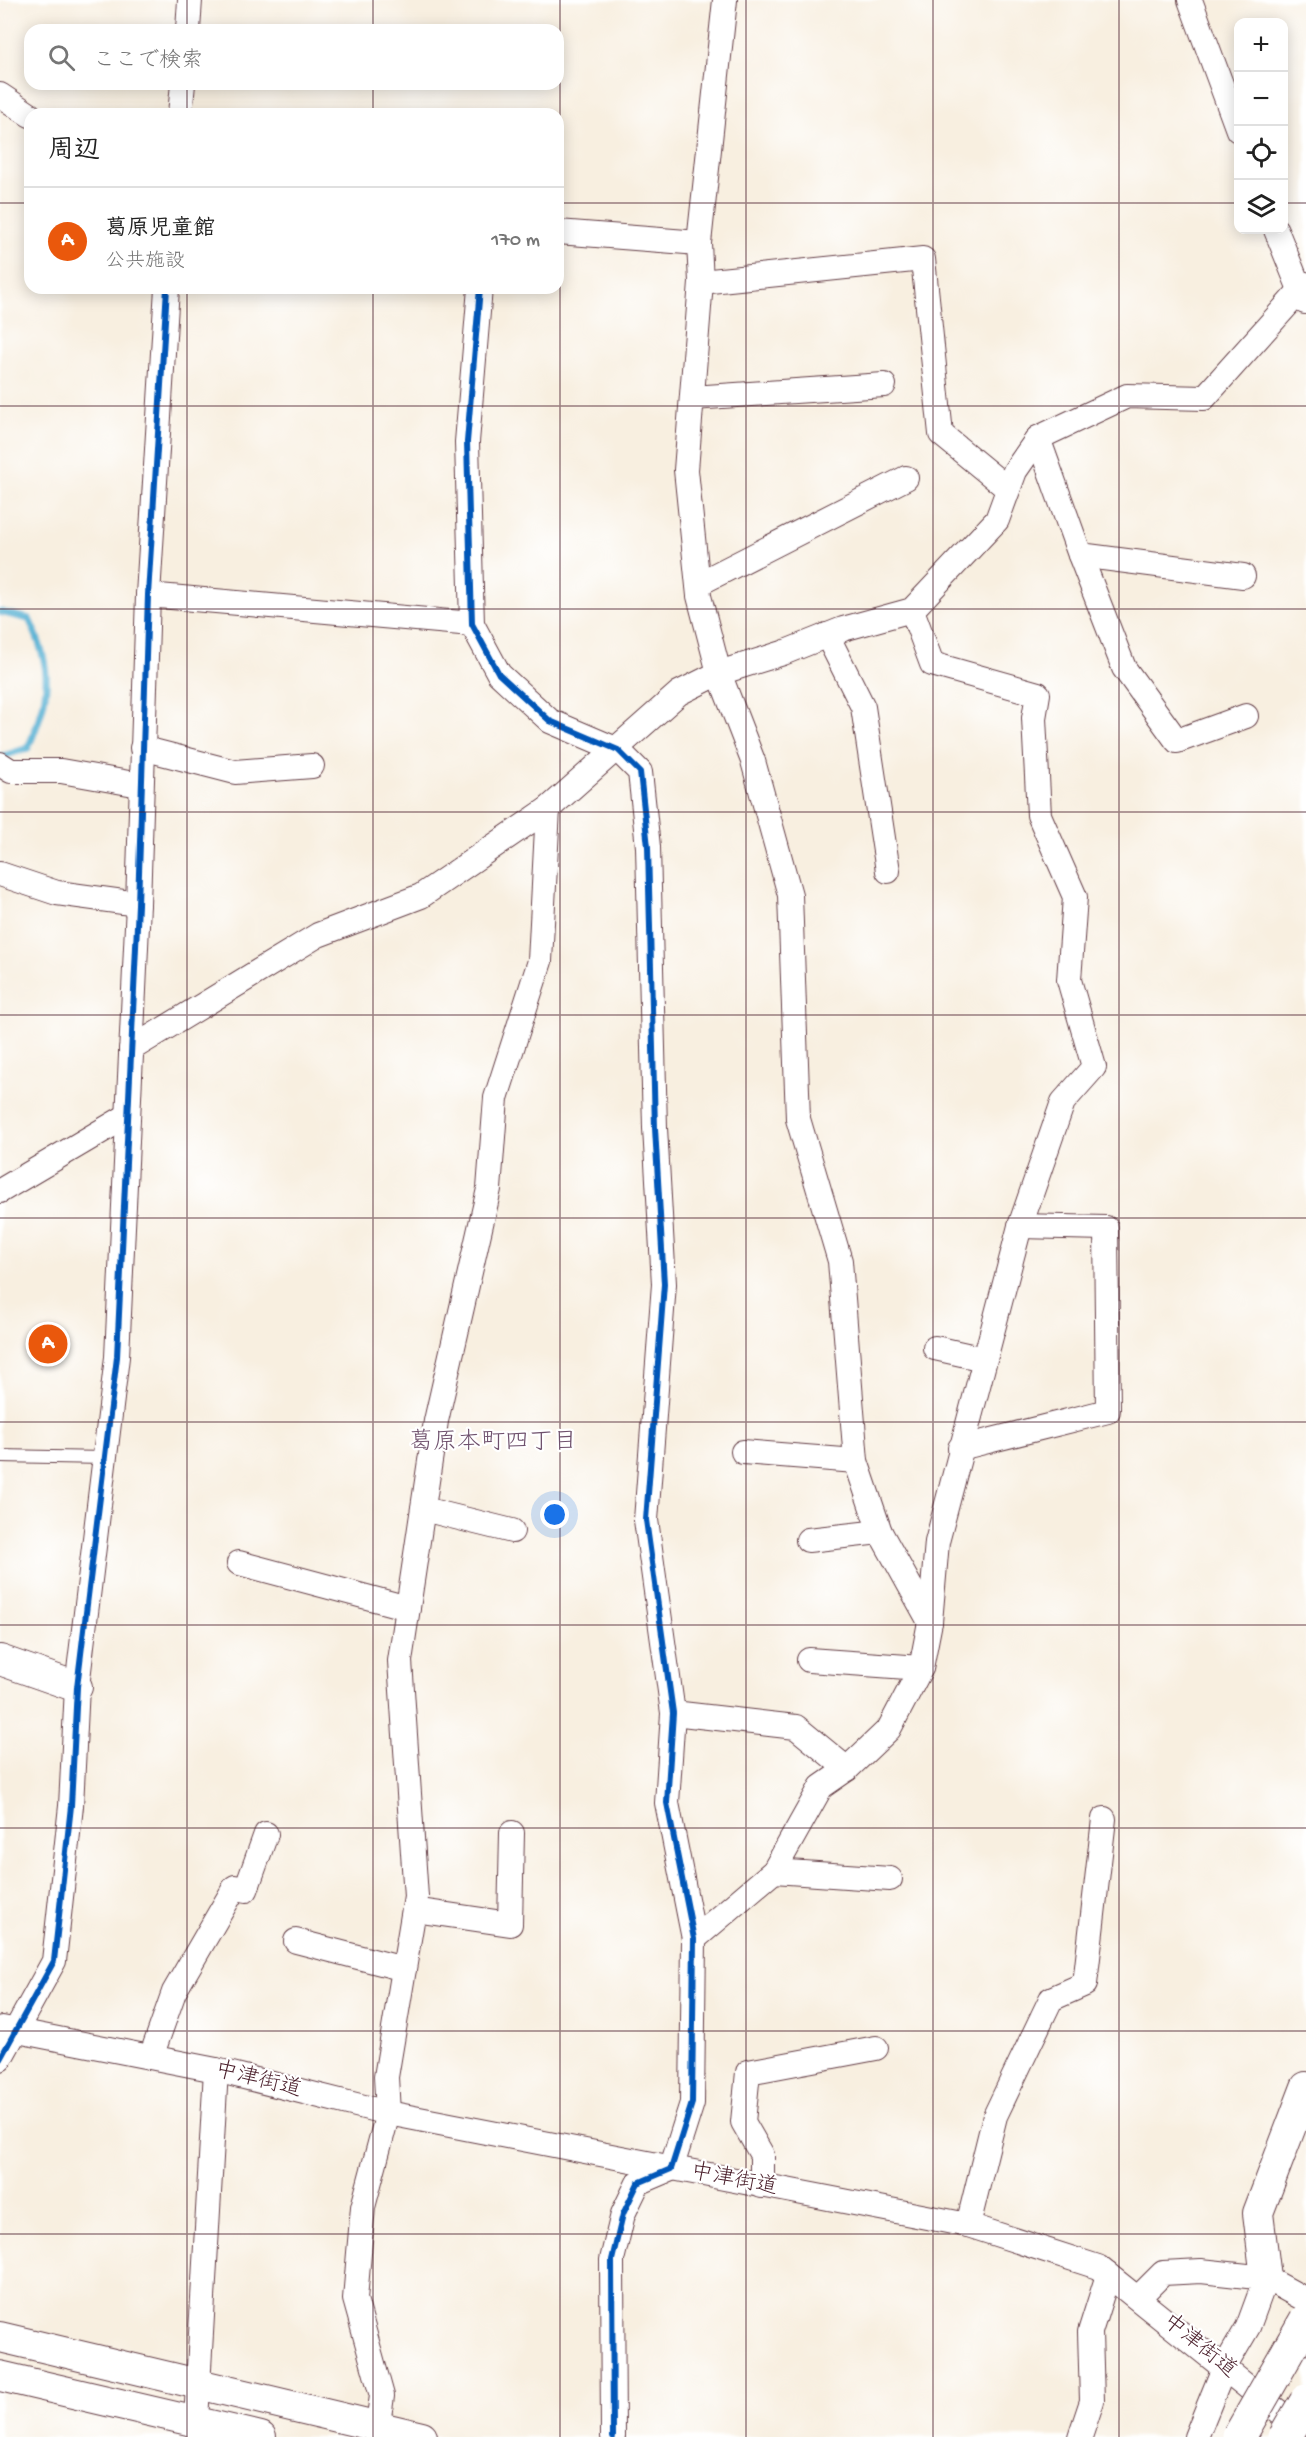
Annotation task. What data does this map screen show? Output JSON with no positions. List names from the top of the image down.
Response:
{
  "streets": {
    "street": ["中津街道"]
  },
  "districts": ["葛原本町四丁目"],
  "page": {
    "map_buttons": ["+", "−"],
    "search": "ここで検索",
    "heading": "周辺",
    "list": [
      {
        "mark": "A",
        "name": "葛原児童館",
        "note": "公共施設",
        "value": "170 m"
      }
    ],
    "pins": "A"
  }
}
